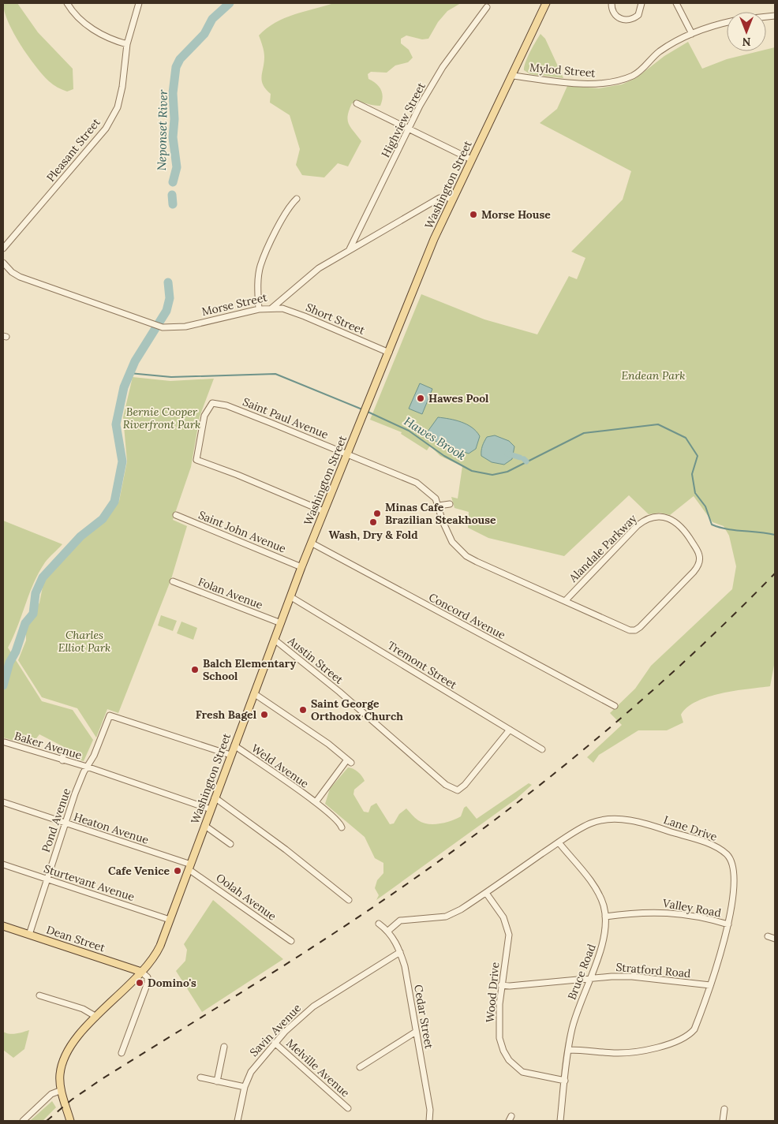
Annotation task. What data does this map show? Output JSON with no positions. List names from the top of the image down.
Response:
{
  "streets": {
    "main road": ["Washington Street", "Dean Street"],
    "street": [
      "Mylod Street",
      "Highview Street",
      "Pleasant Street",
      "Morse Street",
      "Short Street",
      "Saint Paul Avenue",
      "Saint John Avenue",
      "Alandale Parkway",
      "Folan Avenue",
      "Concord Avenue",
      "Austin Street",
      "Tremont Street",
      "Baker Avenue",
      "Weld Avenue",
      "Pond Avenue",
      "Heaton Avenue",
      "Lane Drive",
      "Sturtevant Avenue",
      "Oolah Avenue",
      "Valley Road",
      "Stratford Road",
      "Bruce Road",
      "Wood Drive",
      "Cedar Street",
      "Savin Avenue",
      "Melville Avenue"
    ]
  },
  "crossings": [
    ["Mylod Street", "Washington Street"],
    ["Highview Street", "Morse Street"],
    ["Washington Street", "Morse Street"],
    ["Washington Street", "Short Street"],
    ["Washington Street", "Saint Paul Avenue"],
    ["Washington Street", "Saint John Avenue"],
    ["Washington Street", "Alandale Parkway"],
    ["Washington Street", "Folan Avenue"],
    ["Washington Street", "Concord Avenue"],
    ["Washington Street", "Austin Street"],
    ["Washington Street", "Tremont Street"],
    ["Washington Street", "Baker Avenue"],
    ["Washington Street", "Weld Avenue"],
    ["Washington Street", "Pond Avenue"],
    ["Washington Street", "Heaton Avenue"],
    ["Washington Street", "Sturtevant Avenue"],
    ["Washington Street", "Oolah Avenue"],
    ["Washington Street", "Dean Street"],
    ["Morse Street", "Short Street"],
    ["Saint Paul Avenue", "Alandale Parkway"],
    ["Austin Street", "Tremont Street"],
    ["Baker Avenue", "Pond Avenue"],
    ["Pond Avenue", "Heaton Avenue"],
    ["Pond Avenue", "Sturtevant Avenue"],
    ["Pond Avenue", "Dean Street"],
    ["Heaton Avenue", "Oolah Avenue"],
    ["Lane Drive", "Valley Road"],
    ["Lane Drive", "Stratford Road"],
    ["Lane Drive", "Bruce Road"],
    ["Lane Drive", "Wood Drive"],
    ["Lane Drive", "Cedar Street"],
    ["Valley Road", "Bruce Road"],
    ["Stratford Road", "Bruce Road"],
    ["Stratford Road", "Wood Drive"],
    ["Bruce Road", "Wood Drive"],
    ["Cedar Street", "Savin Avenue"],
    ["Savin Avenue", "Melville Avenue"]
  ],
  "water": ["Neponset River", "Hawes Brook"],
  "parks": ["Endean Park", "Bernie Cooper Riverfront Park", "Charles Elliot Park"],
  "places": [
    "Morse House",
    "Hawes Pool",
    "Minas Cafe Brazilian Steakhouse",
    "Wash, Dry & Fold",
    "Balch Elementary School",
    "Saint George Orthodox Church",
    "Fresh Bagel",
    "Cafe Venice",
    "Domino's"
  ],
  "north": "bottom"
}
